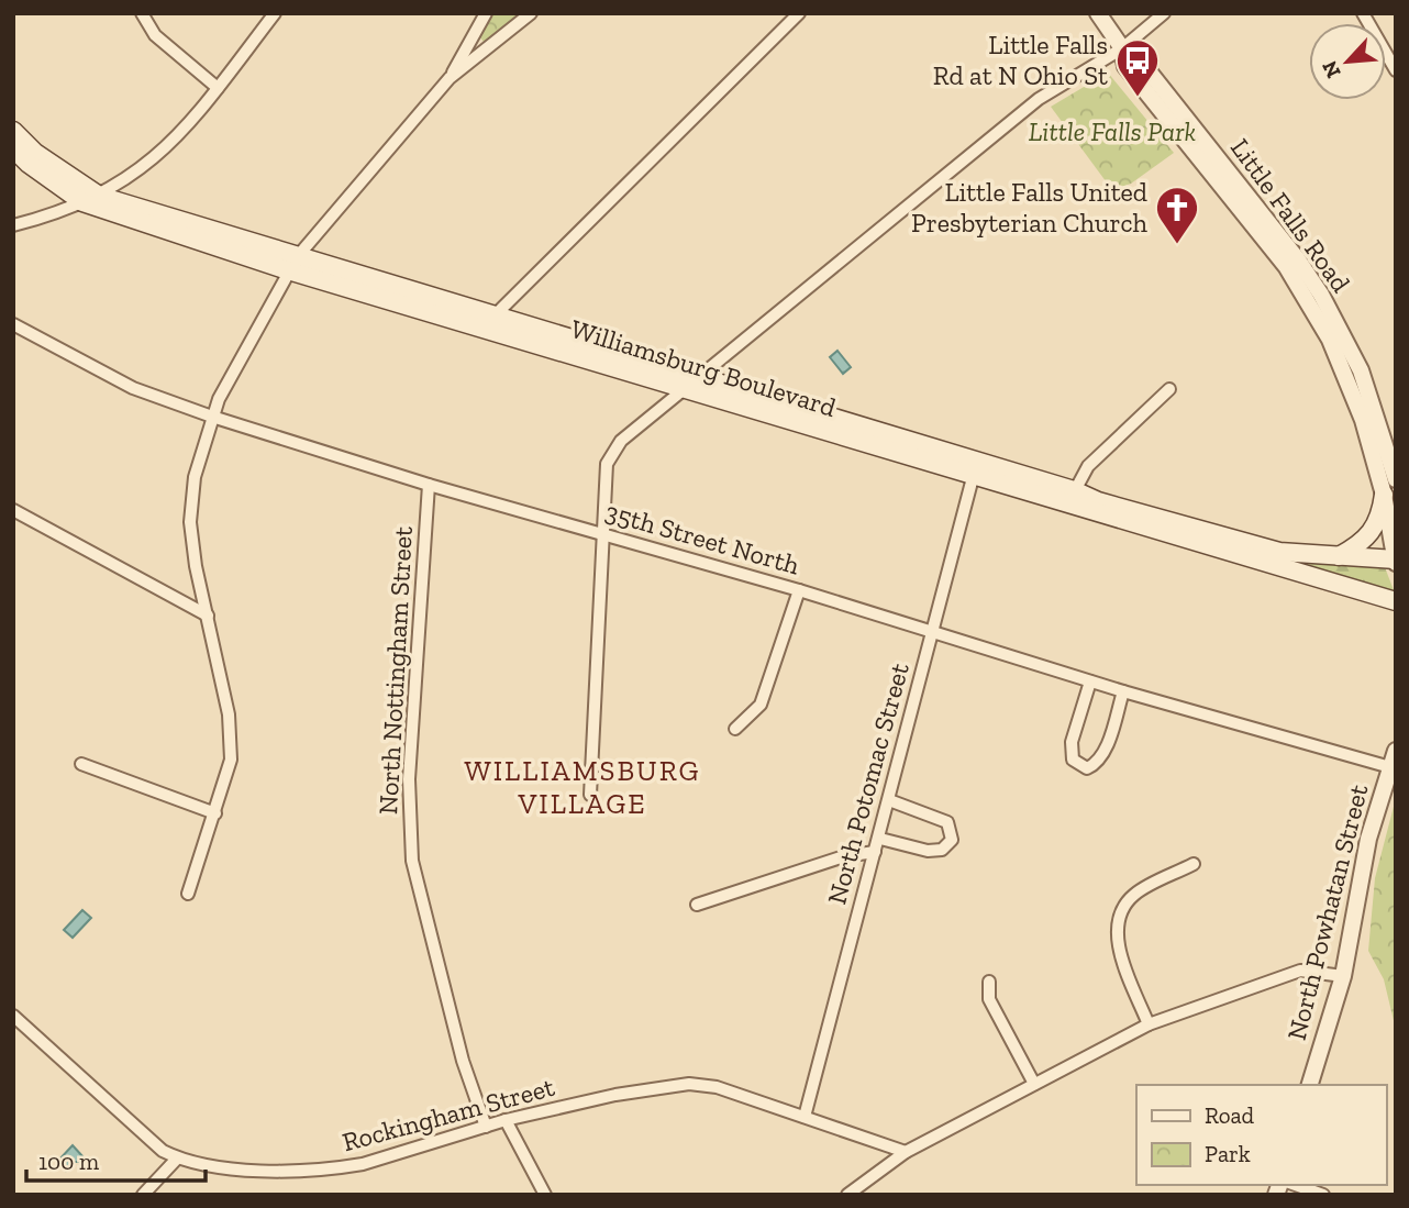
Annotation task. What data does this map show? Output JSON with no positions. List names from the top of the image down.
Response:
{
  "streets": {
    "main road": ["Williamsburg Boulevard"],
    "street": [
      "Little Falls Road",
      "35th Street North",
      "North Nottingham Street",
      "North Potomac Street",
      "North Powhatan Street",
      "Rockingham Street"
    ]
  },
  "crossings": [
    ["Little Falls Road", "Williamsburg Boulevard"],
    ["Williamsburg Boulevard", "North Potomac Street"],
    ["35th Street North", "North Nottingham Street"],
    ["35th Street North", "North Potomac Street"],
    ["35th Street North", "North Powhatan Street"],
    ["North Nottingham Street", "Rockingham Street"],
    ["North Potomac Street", "Rockingham Street"]
  ],
  "districts": ["WILLIAMSBURG VILLAGE"],
  "parks": ["Little Falls Park"],
  "places": {
    "bus stop": ["Little Falls Rd at N Ohio St"],
    "church": ["Little Falls United Presbyterian Church"]
  },
  "legend": ["Road", "Park"],
  "scale_bar": "100 m",
  "north": "bottom left"
}
